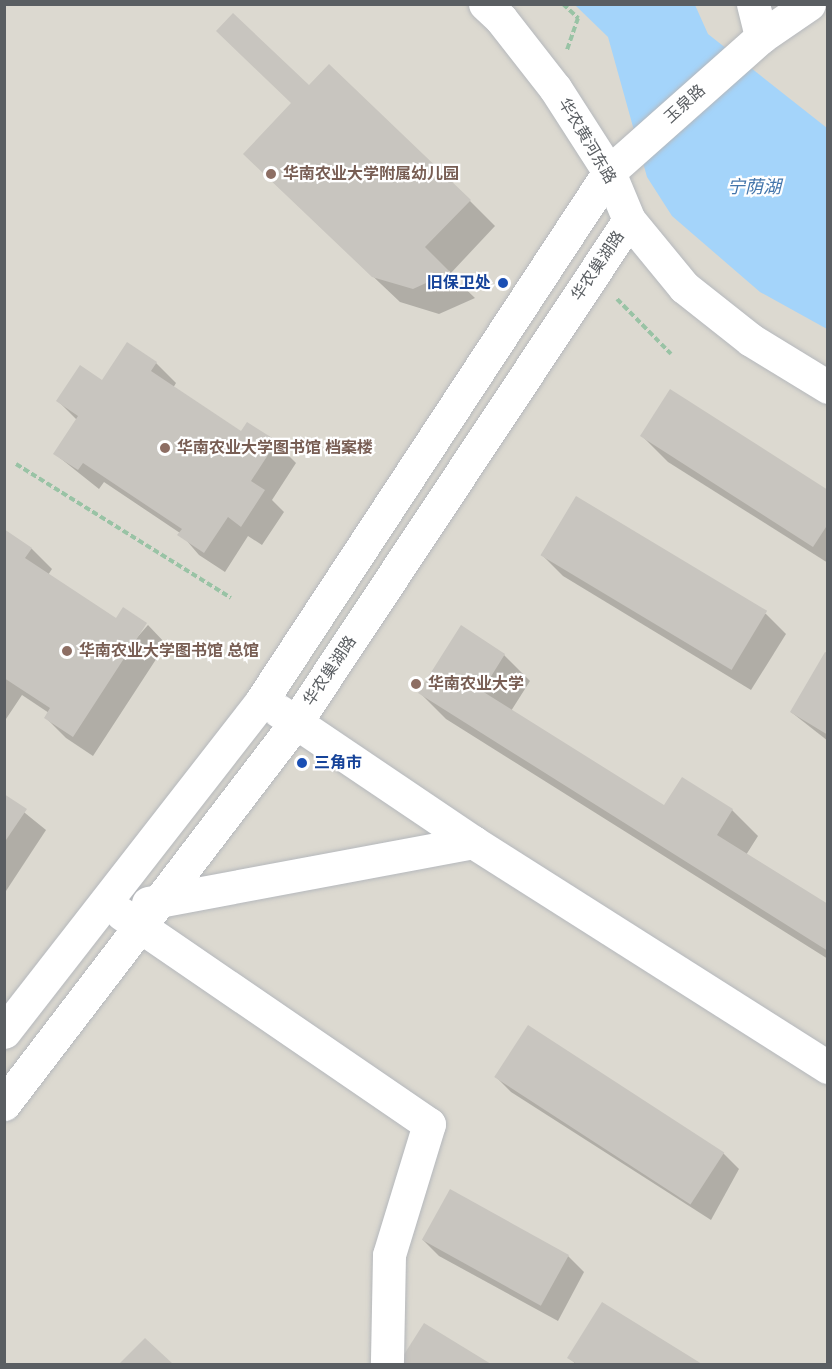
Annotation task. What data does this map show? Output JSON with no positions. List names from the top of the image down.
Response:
{
  "streets": {
    "street": ["玉泉路", "华农黄河东路", "华农巢湖路"]
  },
  "crossings": [
    ["玉泉路", "华农黄河东路"],
    ["华农黄河东路", "华农巢湖路"]
  ],
  "water": ["宁荫湖"],
  "places": [
    "华南农业大学附属幼儿园",
    "旧保卫处",
    "华南农业大学图书馆 档案楼",
    "华南农业大学图书馆 总馆",
    "华南农业大学",
    "三角市"
  ]
}
